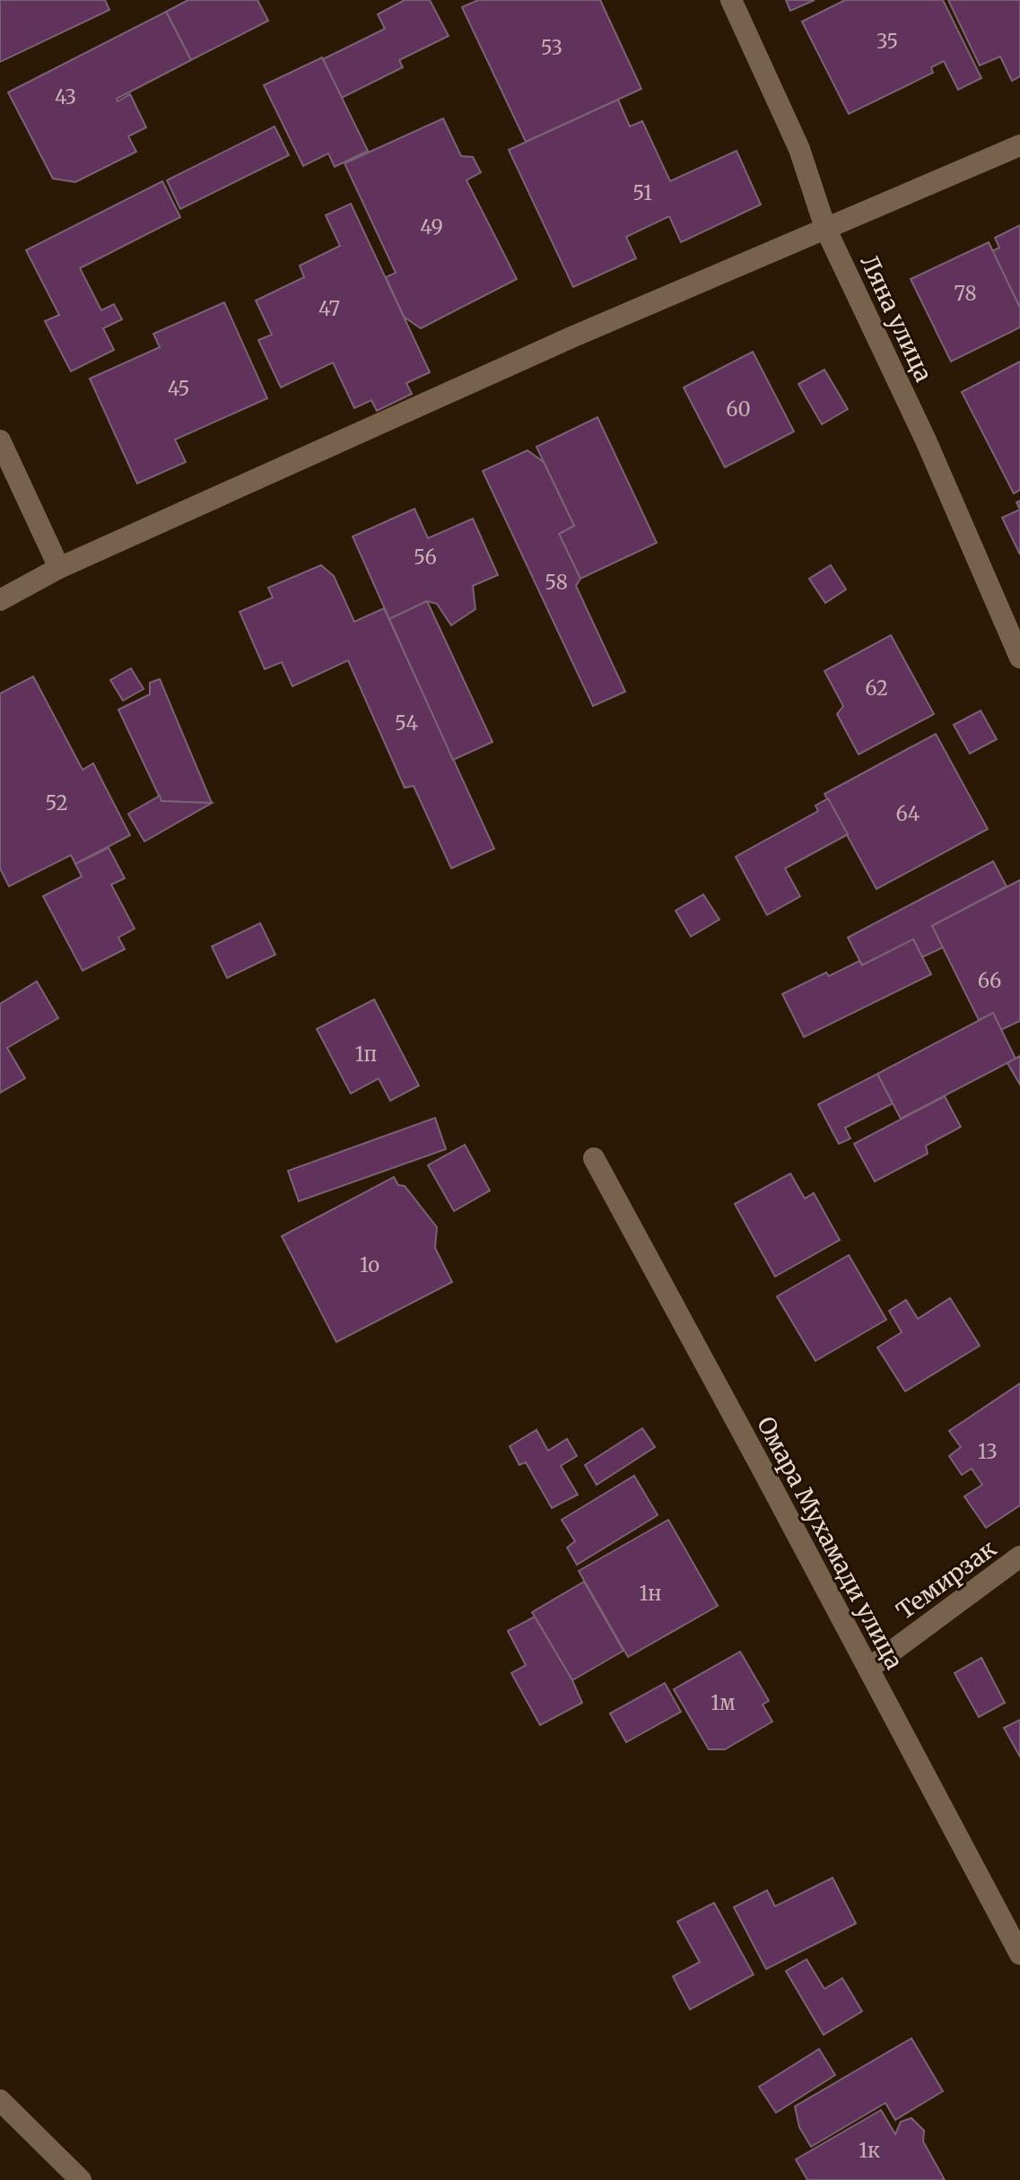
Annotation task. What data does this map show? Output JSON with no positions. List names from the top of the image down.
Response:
{
  "streets": {
    "street": ["Ляна улица", "Омара Мухамади улица", "Темирзак"]
  },
  "crossings": [
    ["Омара Мухамади улица", "Темирзак"]
  ],
  "house_numbers": [
    "35",
    "53",
    "43",
    "51",
    "49",
    "78",
    "47",
    "45",
    "60",
    "56",
    "58",
    "62",
    "54",
    "52",
    "64",
    "66",
    "1п",
    "1о",
    "13",
    "1н",
    "1м",
    "1к"
  ]
}
